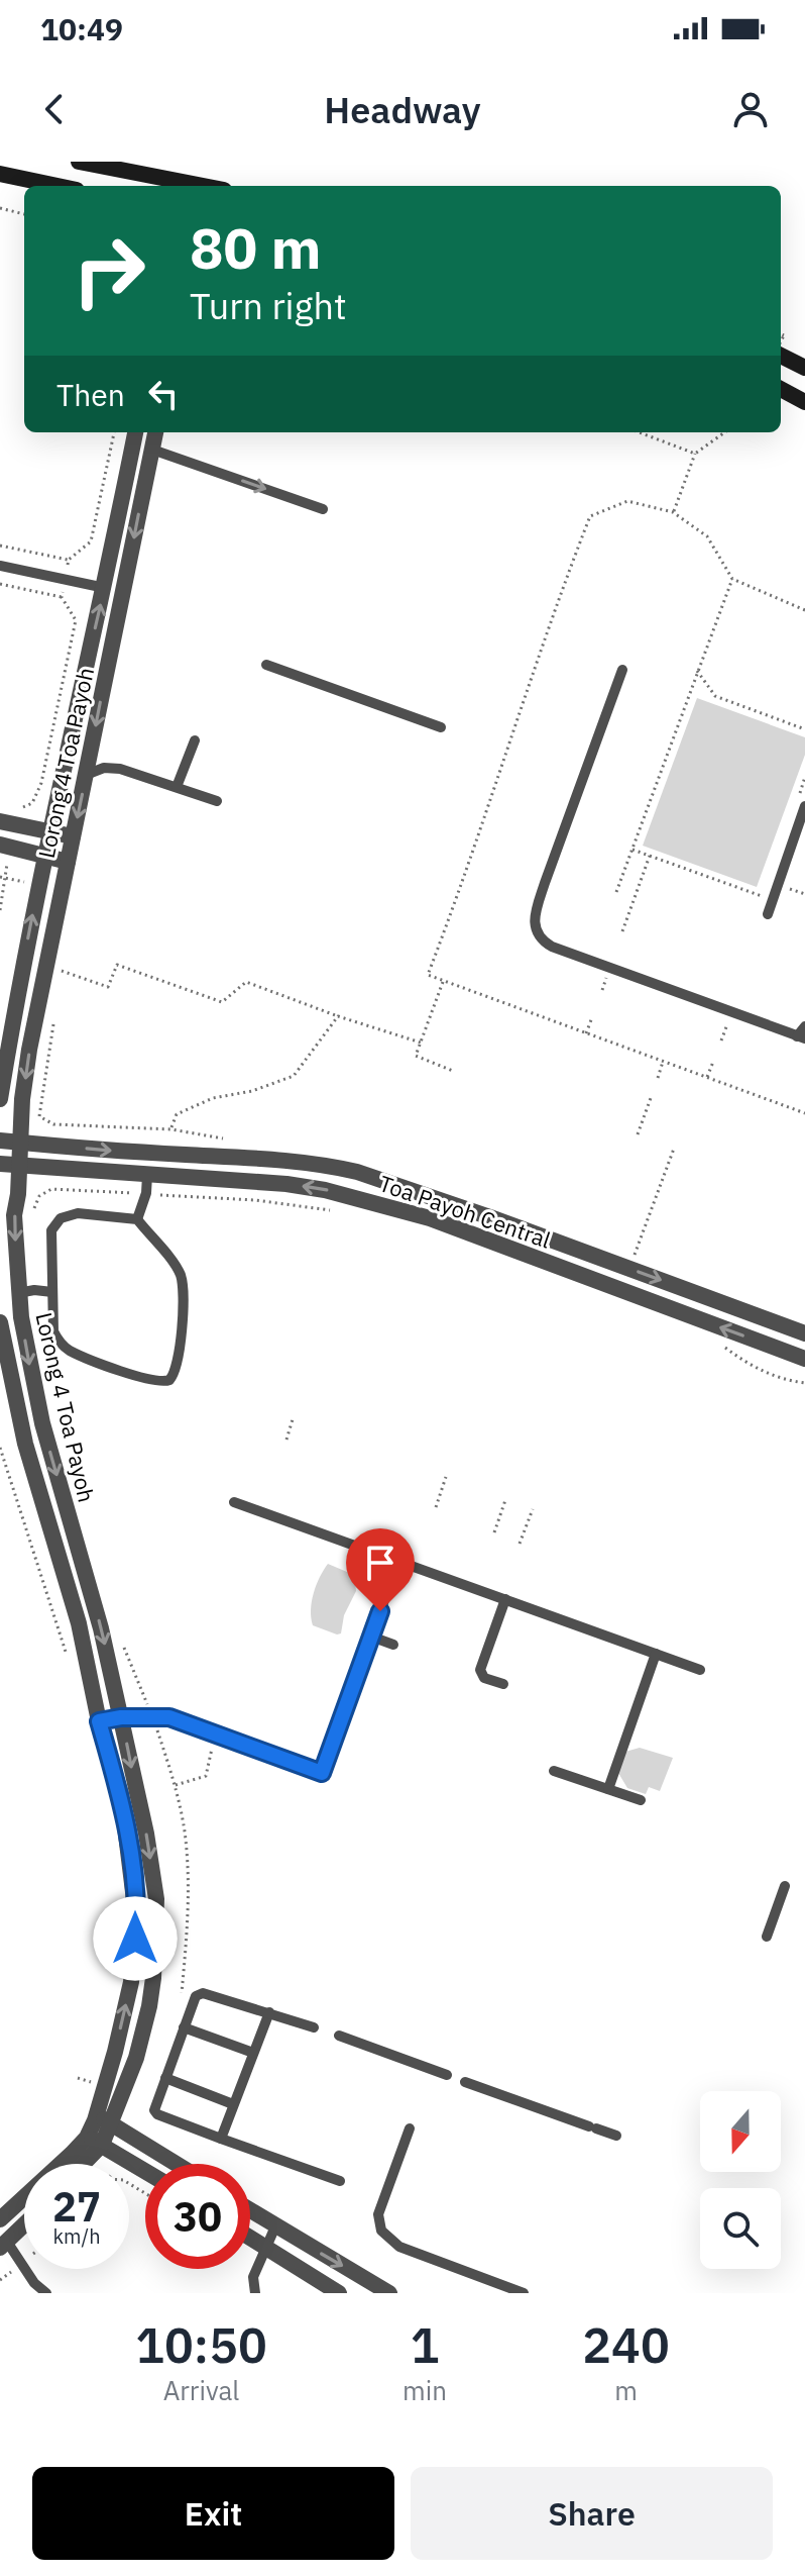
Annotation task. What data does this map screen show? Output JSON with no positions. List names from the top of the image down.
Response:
{
  "streets": {
    "street": ["Lorong 4 Toa Payoh", "Toa Payoh Central"]
  },
  "crossings": [
    ["Lorong 4 Toa Payoh", "Toa Payoh Central"]
  ],
  "north": "bottom",
  "page": {
    "status": "10:49",
    "header": "Headway",
    "turn": ["80 m", "Turn right"],
    "then": "Then",
    "speed": "27 km/h",
    "limit": "30",
    "eta": [
      "10:50",
      "Arrival",
      "1",
      "min",
      "240",
      "m"
    ],
    "buttons": ["Exit", "Share"]
  }
}
